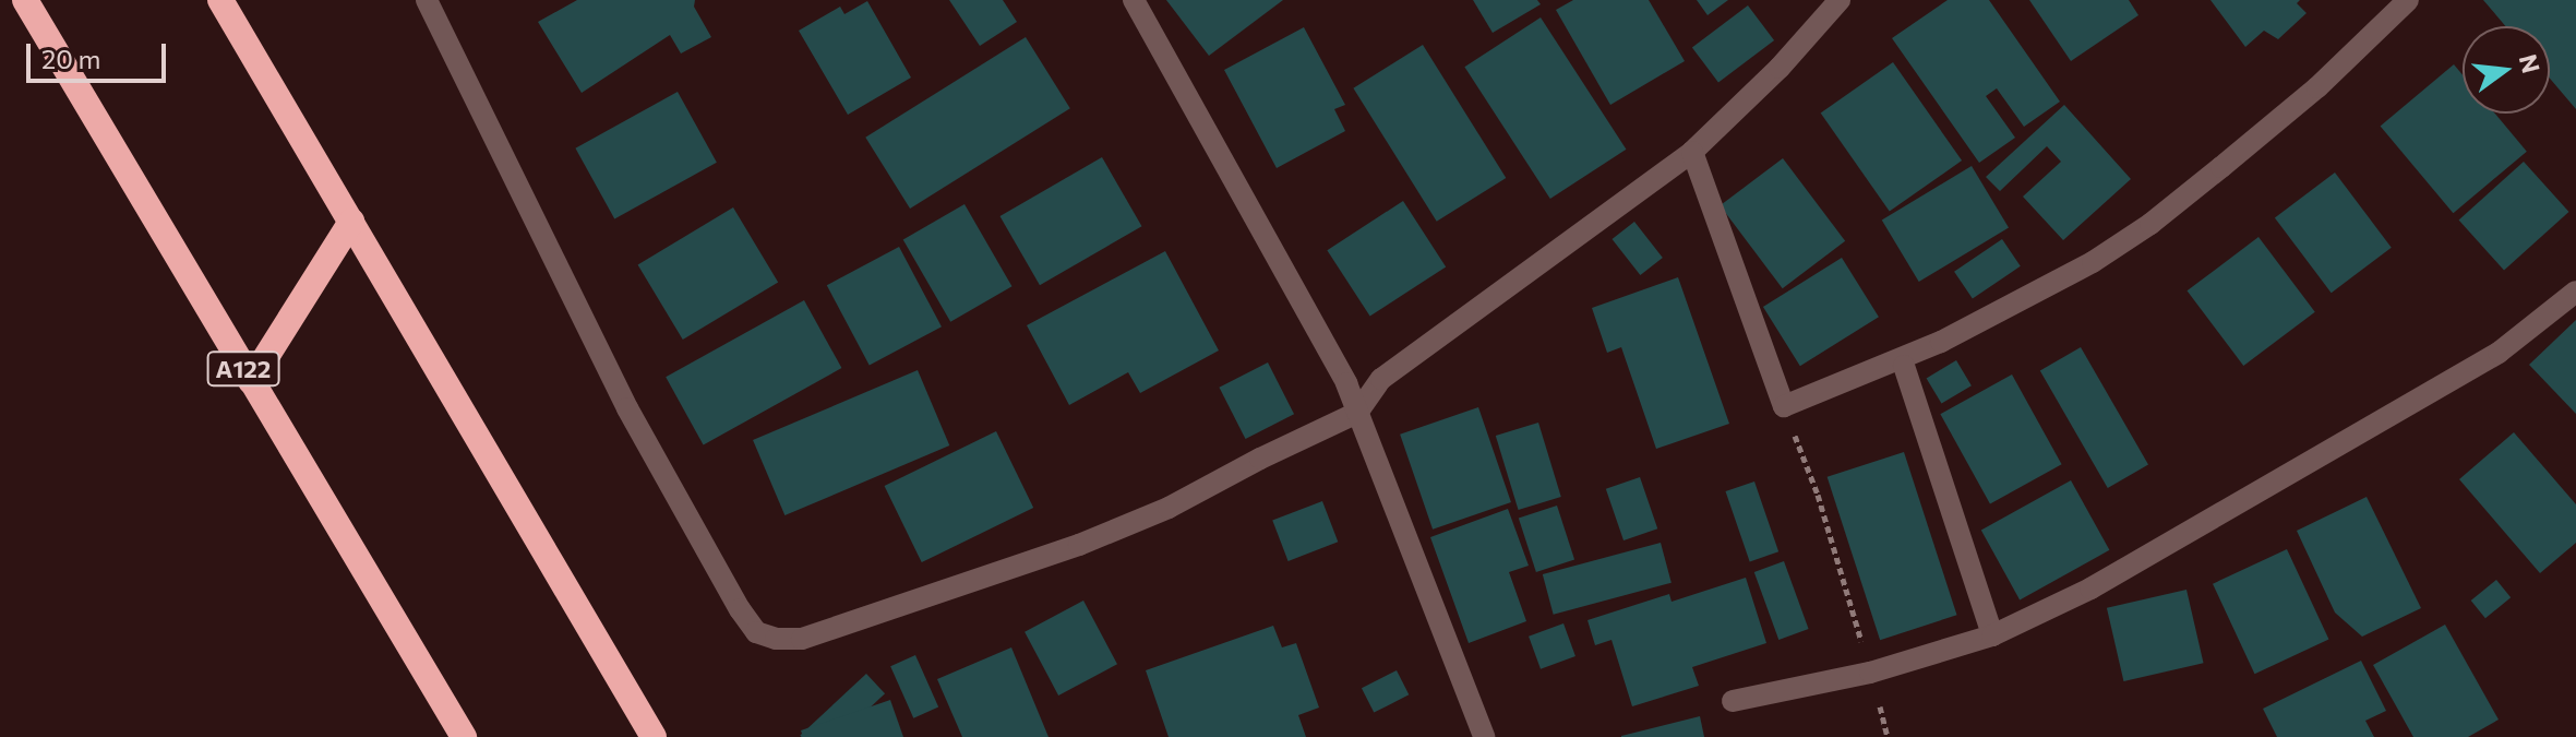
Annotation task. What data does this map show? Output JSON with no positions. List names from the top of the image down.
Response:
{
  "streets": {
    "highway": ["A122"]
  },
  "scale_bar": "20 m",
  "north": "right"
}
